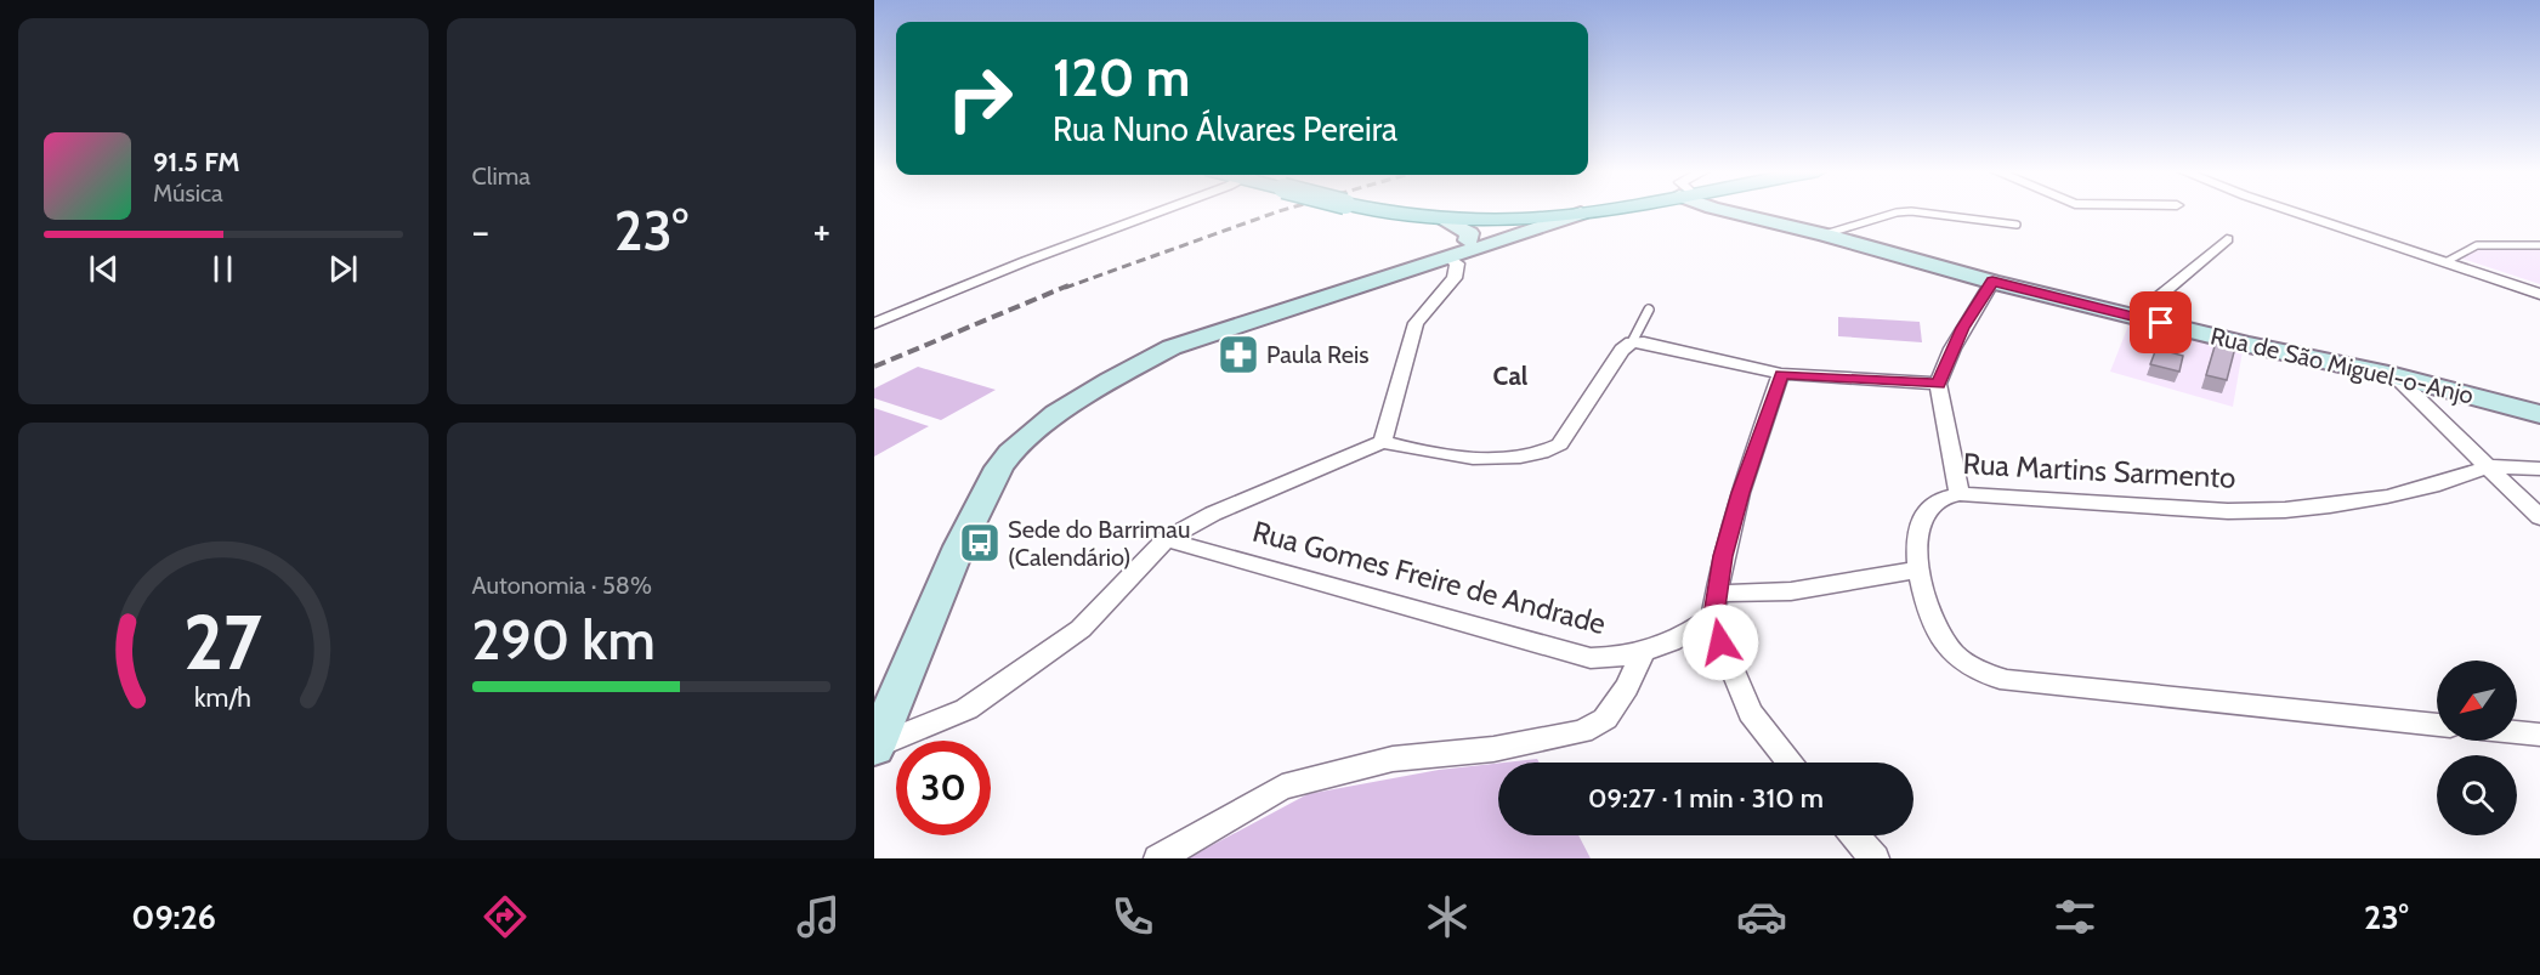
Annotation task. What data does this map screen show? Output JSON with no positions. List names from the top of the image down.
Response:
{
  "streets": {
    "main road": ["Rua de São Miguel-o-Anjo"],
    "street": ["Rua Martins Sarmento", "Rua Gomes Freire de Andrade"]
  },
  "districts": ["Cal"],
  "places": {
    "pharmacy": ["Paula Reis"],
    "bus stop": ["Sede do Barrimau (Calendário)"]
  },
  "north": "bottom left",
  "page": {
    "tile": [
      "Clima",
      ["Autonomia · 58%", "290 km"]
    ],
    "turn": ["120 m", "Rua Nuno Álvares Pereira"],
    "song": ["91.5 FM", "Música"],
    "heat": ["−", "23°", "+"],
    "limit": "30",
    "trip": "09:27 · 1 min · 310 m",
    "tabs": ["09:26", "23°"],
    "gauge": ["27", "km/h"]
  }
}
